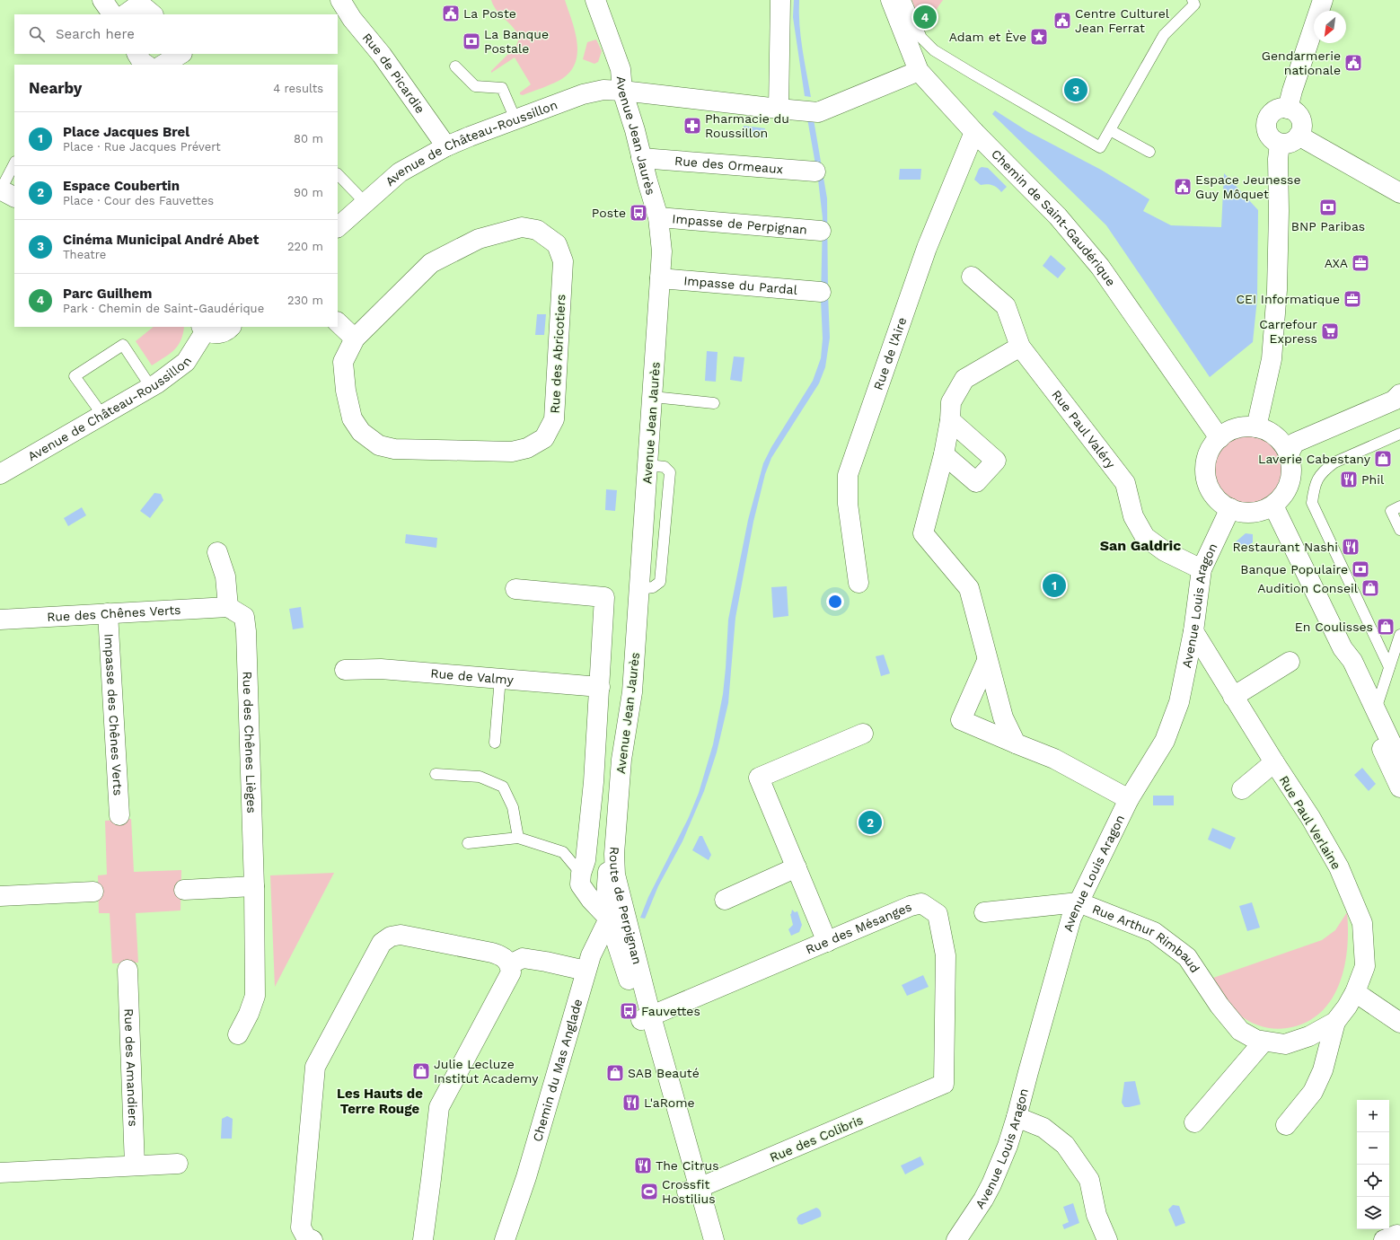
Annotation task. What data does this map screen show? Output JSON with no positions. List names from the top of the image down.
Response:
{
  "streets": {
    "street": [
      "Rue de Picardie",
      "Avenue Jean Jaurès",
      "Avenue de Château-Roussillon",
      "Rue des Ormeaux",
      "Chemin de Saint-Gaudérique",
      "Impasse de Perpignan",
      "Impasse du Pardal",
      "Rue des Abricotiers",
      "Rue de l'Aire",
      "Rue Paul Valéry",
      "Avenue Louis Aragon",
      "Rue des Chênes Verts",
      "Rue de Valmy",
      "Impasse des Chênes Verts",
      "Rue des Chênes Lièges",
      "Rue Paul Verlaine",
      "Route de Perpignan",
      "Rue des Mésanges",
      "Rue Arthur Rimbaud",
      "Rue des Amandiers",
      "Chemin du Mas Anglade",
      "Rue des Colibris"
    ]
  },
  "crossings": [
    ["Rue de Picardie", "Avenue de Château-Roussillon"],
    ["Avenue Jean Jaurès", "Avenue de Château-Roussillon"],
    ["Avenue Jean Jaurès", "Rue des Ormeaux"],
    ["Avenue Jean Jaurès", "Impasse de Perpignan"],
    ["Avenue Jean Jaurès", "Impasse du Pardal"],
    ["Avenue Jean Jaurès", "Route de Perpignan"],
    ["Avenue de Château-Roussillon", "Chemin de Saint-Gaudérique"],
    ["Chemin de Saint-Gaudérique", "Rue de l'Aire"],
    ["Chemin de Saint-Gaudérique", "Avenue Louis Aragon"],
    ["Rue Paul Valéry", "Avenue Louis Aragon"],
    ["Avenue Louis Aragon", "Rue Paul Verlaine"],
    ["Avenue Louis Aragon", "Rue Arthur Rimbaud"],
    ["Rue des Chênes Verts", "Impasse des Chênes Verts"],
    ["Rue des Chênes Verts", "Rue des Chênes Lièges"],
    ["Rue Paul Verlaine", "Rue Arthur Rimbaud"],
    ["Route de Perpignan", "Rue des Mésanges"],
    ["Route de Perpignan", "Chemin du Mas Anglade"],
    ["Route de Perpignan", "Rue des Colibris"],
    ["Rue des Mésanges", "Rue des Colibris"]
  ],
  "districts": ["San Galdric", "Les Hauts de Terre Rouge"],
  "places": {
    "public building": [
      "La Poste",
      "Centre Culturel Jean Ferrat",
      "Gendarmerie nationale",
      "Espace Jeunesse Guy Môquet"
    ],
    "place": ["Adam et Ève"],
    "bank": ["La Banque Postale", "BNP Paribas", "Banque Populaire"],
    "pharmacy": ["Pharmacie du Roussillon"],
    "bus stop": ["Poste", "Fauvettes"],
    "office": ["AXA", "CEI Informatique"],
    "supermarket": ["Carrefour Express"],
    "shop": [
      "Laverie Cabestany",
      "Audition Conseil",
      "En Coulisses",
      "Julie Lecluze Institut Academy",
      "SAB Beauté"
    ],
    "restaurant": [
      "Phil",
      "Restaurant Nashi",
      "L'aRome",
      "The Citrus"
    ],
    "sports": ["Crossfit Hostilius"]
  },
  "north": "bottom left",
  "page": {
    "pins": [
      "4",
      "3",
      "1",
      "2"
    ],
    "search": "Search here",
    "heading": ["Nearby", "4 results"],
    "list": [
      {
        "mark": "1",
        "name": "Place Jacques Brel",
        "note": "Place · Rue Jacques Prévert",
        "value": "80 m"
      },
      {
        "mark": "2",
        "name": "Espace Coubertin",
        "note": "Place · Cour des Fauvettes",
        "value": "90 m"
      },
      {
        "mark": "3",
        "name": "Cinéma Municipal André Abet",
        "note": "Theatre",
        "value": "220 m"
      },
      {
        "mark": "4",
        "name": "Parc Guilhem",
        "note": "Park · Chemin de Saint-Gaudérique",
        "value": "230 m"
      }
    ],
    "map_buttons": ["+", "−"]
  }
}
